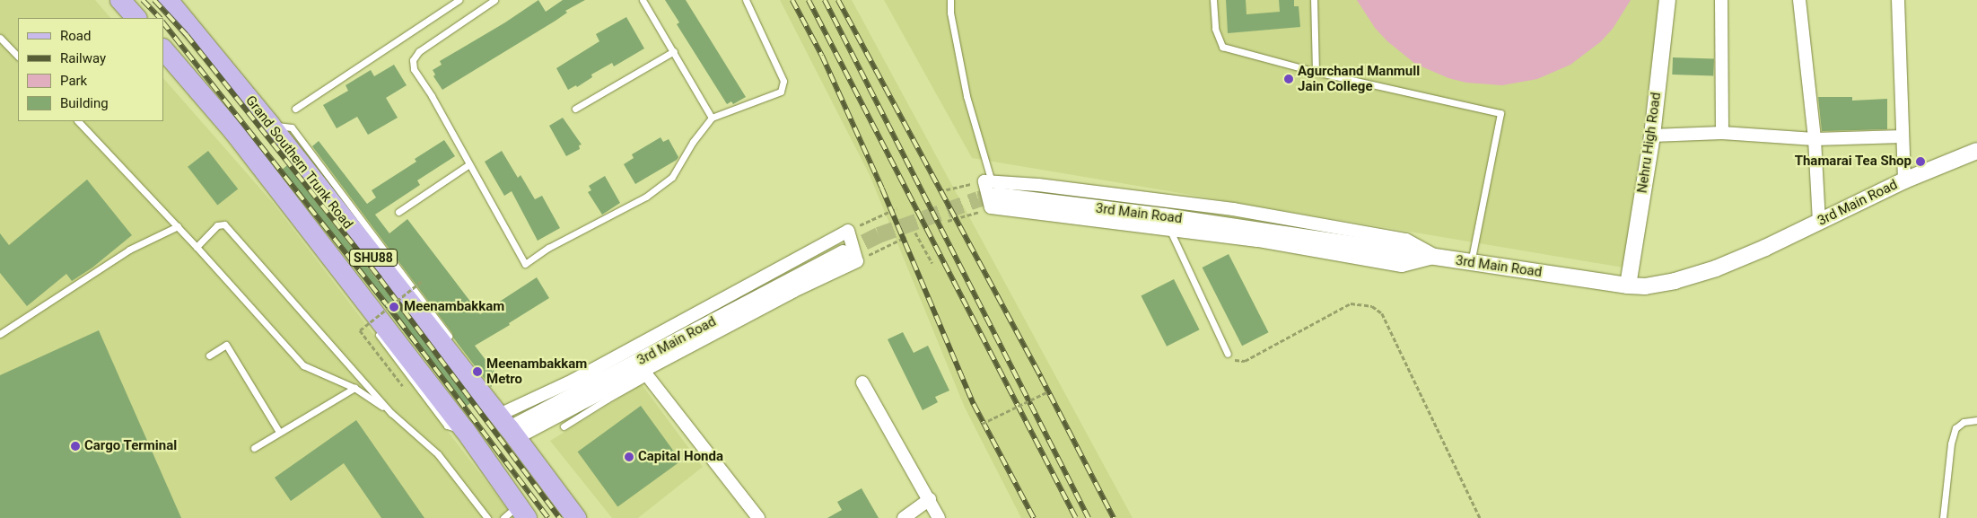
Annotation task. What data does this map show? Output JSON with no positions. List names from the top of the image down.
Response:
{
  "streets": {
    "main road": ["Grand Southern Trunk Road", "SHU88"],
    "street": ["Nehru High Road", "3rd Main Road"]
  },
  "crossings": [
    ["Nehru High Road", "3rd Main Road"],
    ["Grand Southern Trunk Road", "3rd Main Road"]
  ],
  "places": [
    "Agurchand Manmull Jain College",
    "Thamarai Tea Shop",
    "Meenambakkam",
    "Meenambakkam Metro",
    "Cargo Terminal",
    "Capital Honda"
  ],
  "legend": [
    "Road",
    "Railway",
    "Park",
    "Building"
  ]
}
